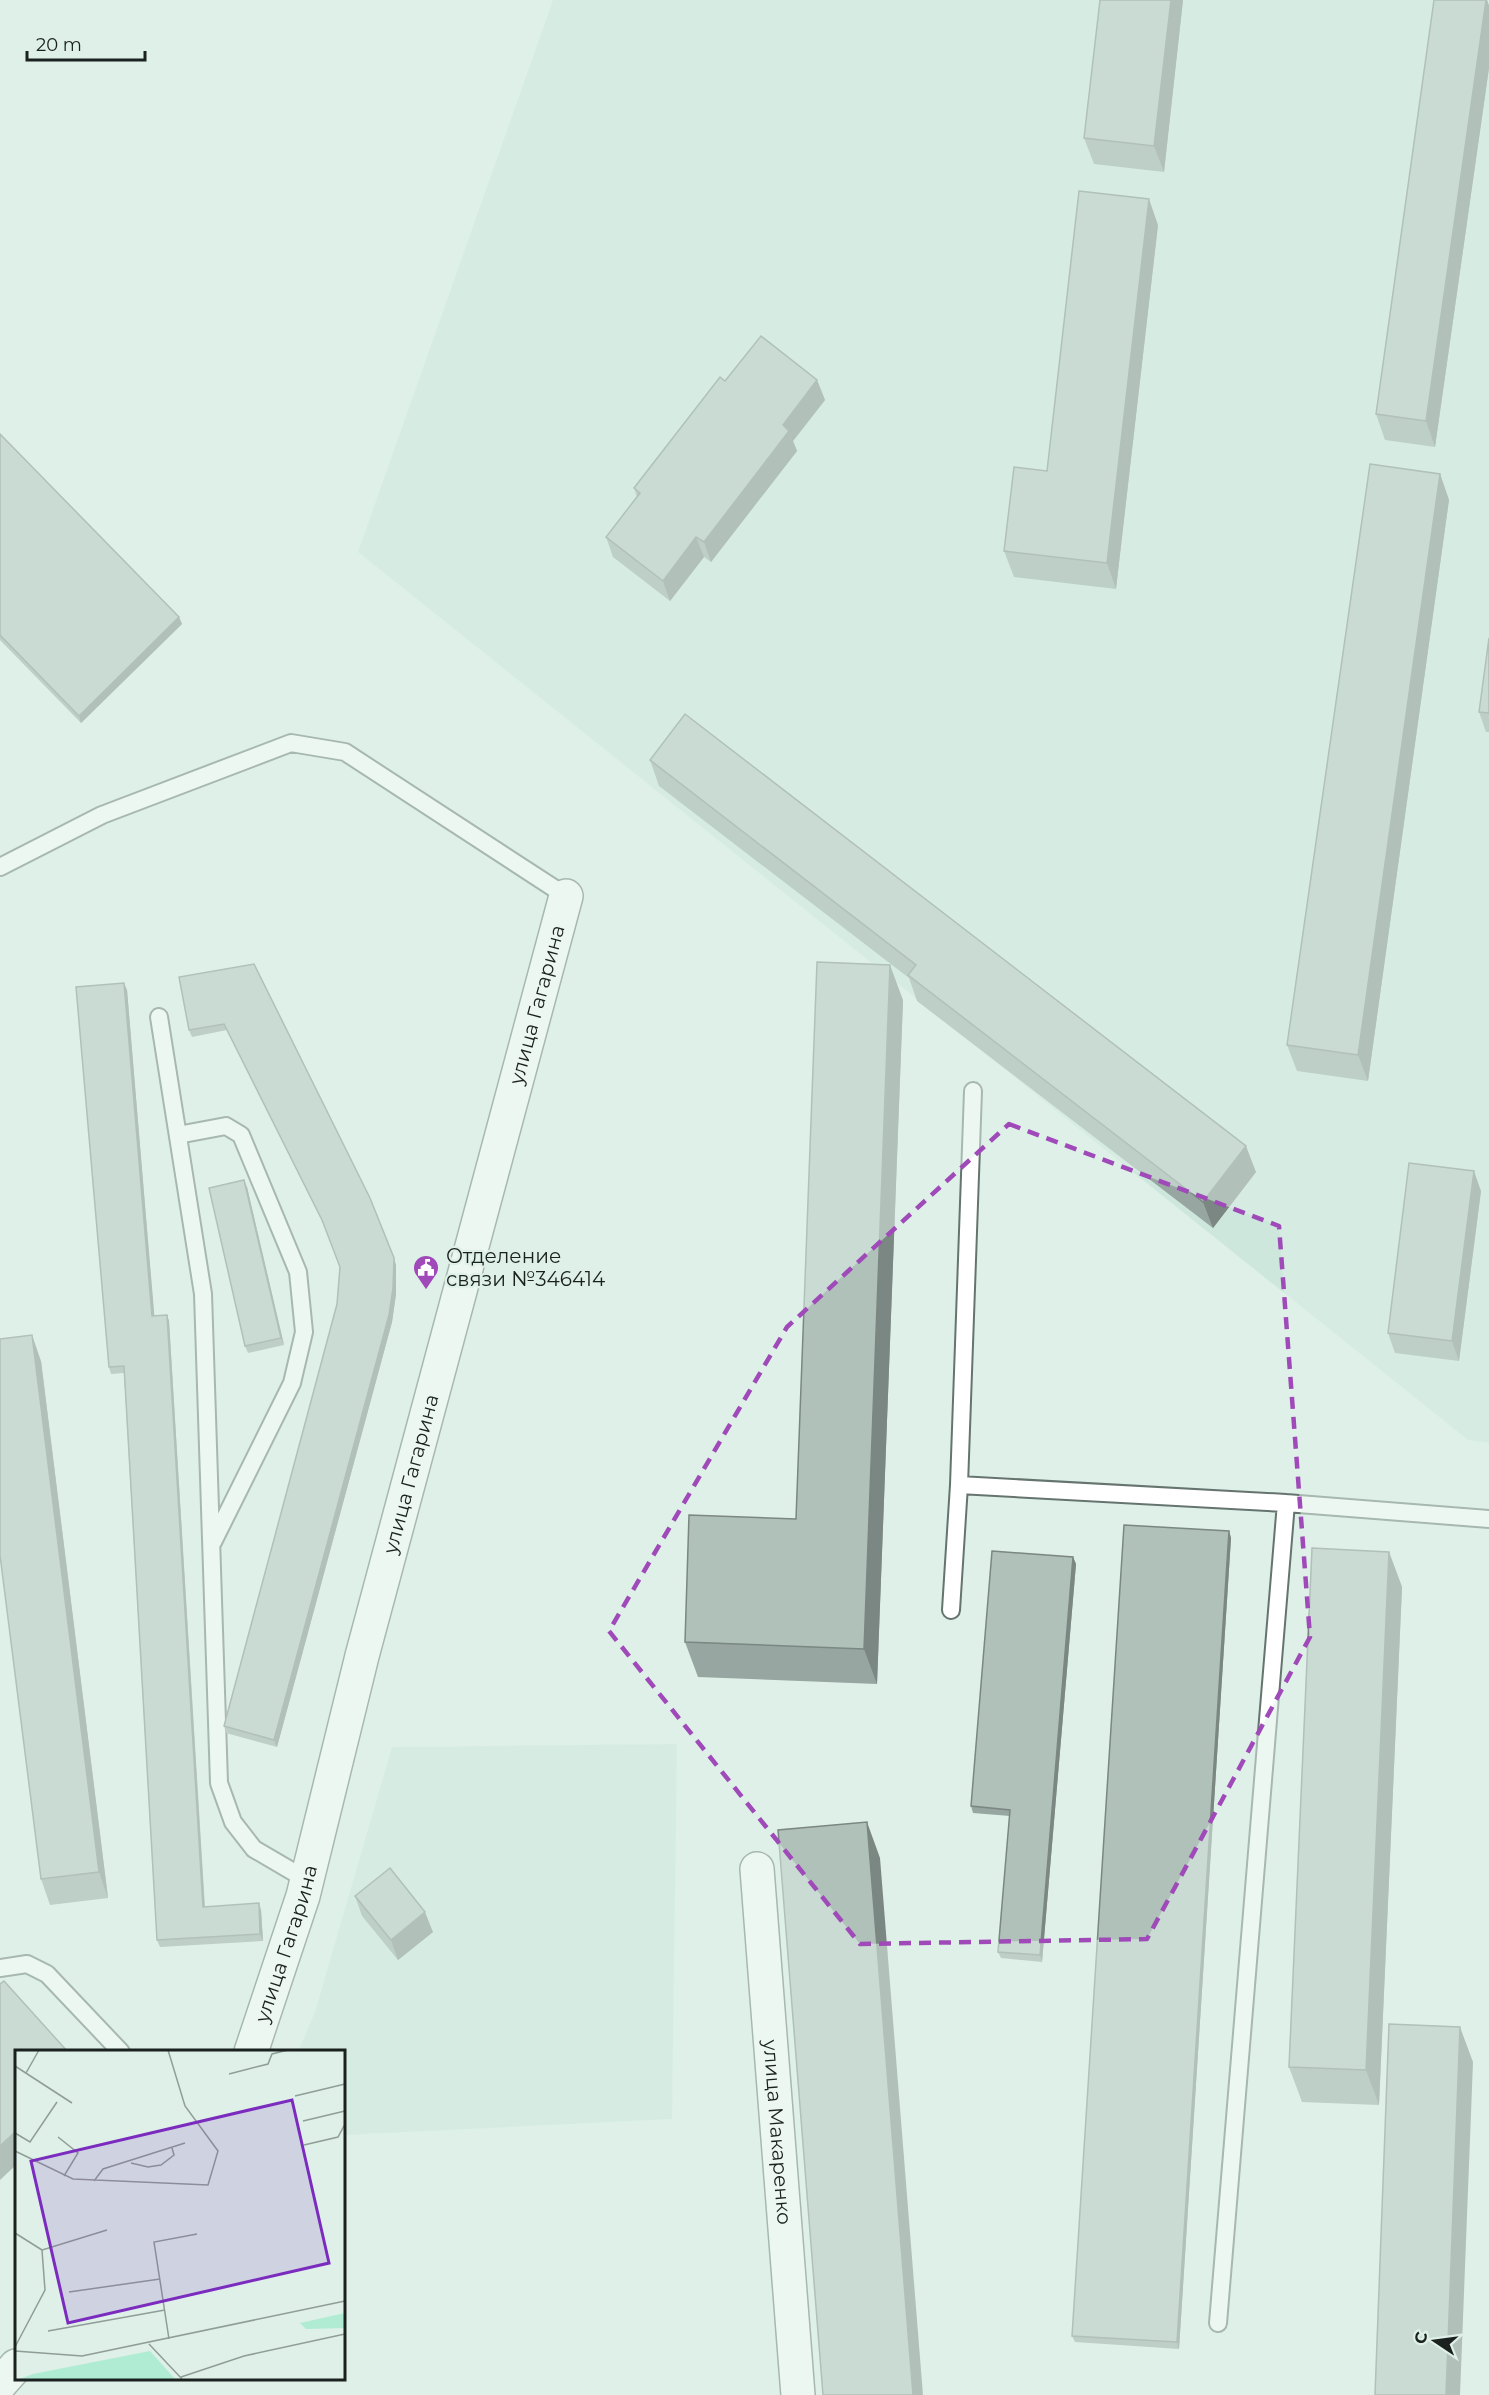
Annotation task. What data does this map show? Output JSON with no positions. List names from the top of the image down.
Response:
{
  "streets": {
    "street": ["улица Гагарина", "улица Макаренко"]
  },
  "places": {
    "public building": ["Отделение связи №346414"]
  },
  "scale_bar": "20 m",
  "north": "left"
}
